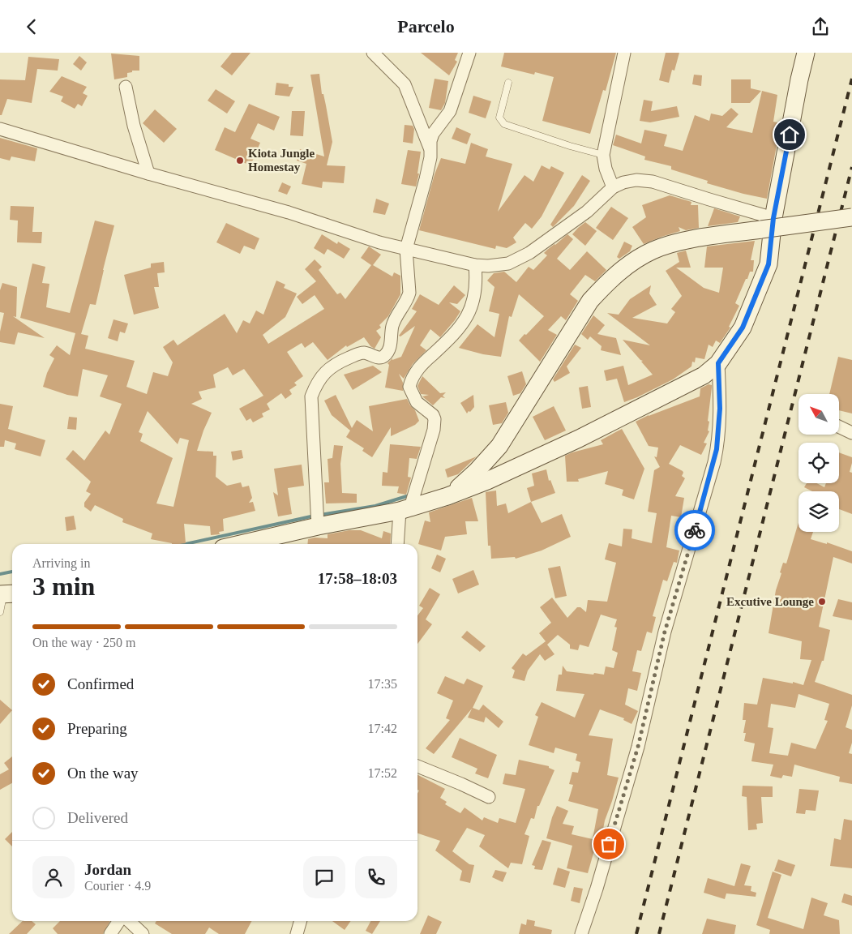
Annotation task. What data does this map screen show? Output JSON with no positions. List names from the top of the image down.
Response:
{
  "places": ["Kiota Jungle Homestay", "Excutive Lounge"],
  "north": "top left",
  "page": {
    "header": "Parcelo",
    "heading": ["3 min", "Arriving in", "17:58–18:03"],
    "panel": ["Jordan", "Courier · 4.9"],
    "bar": "On the way · 250 m",
    "list": [
      ["Confirmed", "17:35"],
      ["Preparing", "17:42"],
      ["On the way", "17:52"],
      "Delivered"
    ]
  }
}
